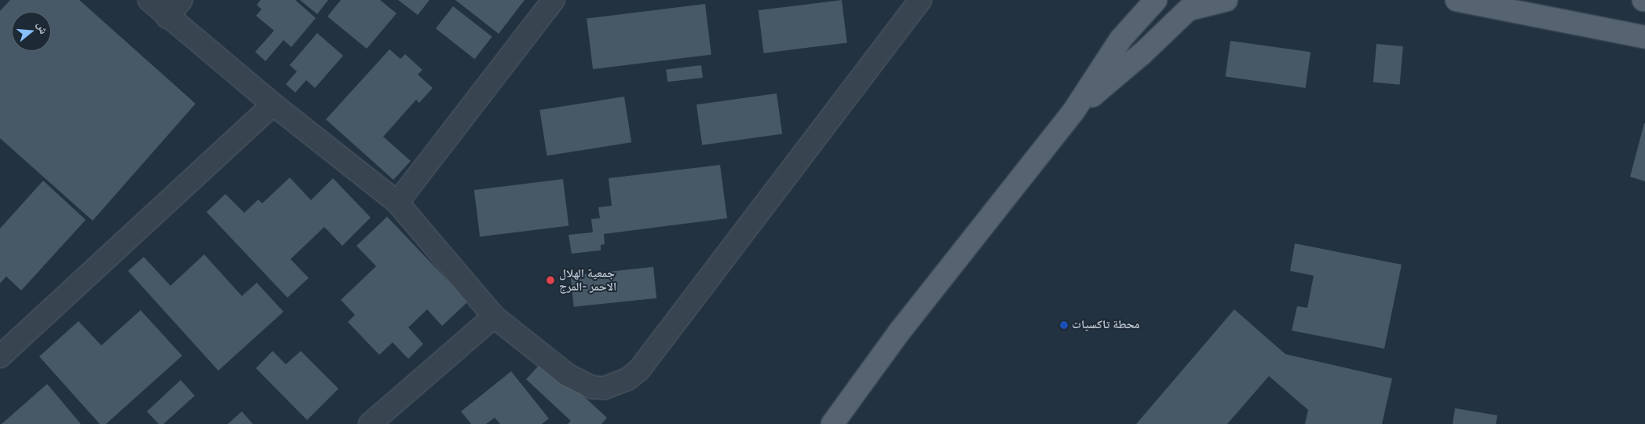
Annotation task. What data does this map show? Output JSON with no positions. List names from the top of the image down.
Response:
{
  "places": ["جمعية الهلال الاحمر -المرج", "محطة تاكسيات"],
  "north": "right"
}
